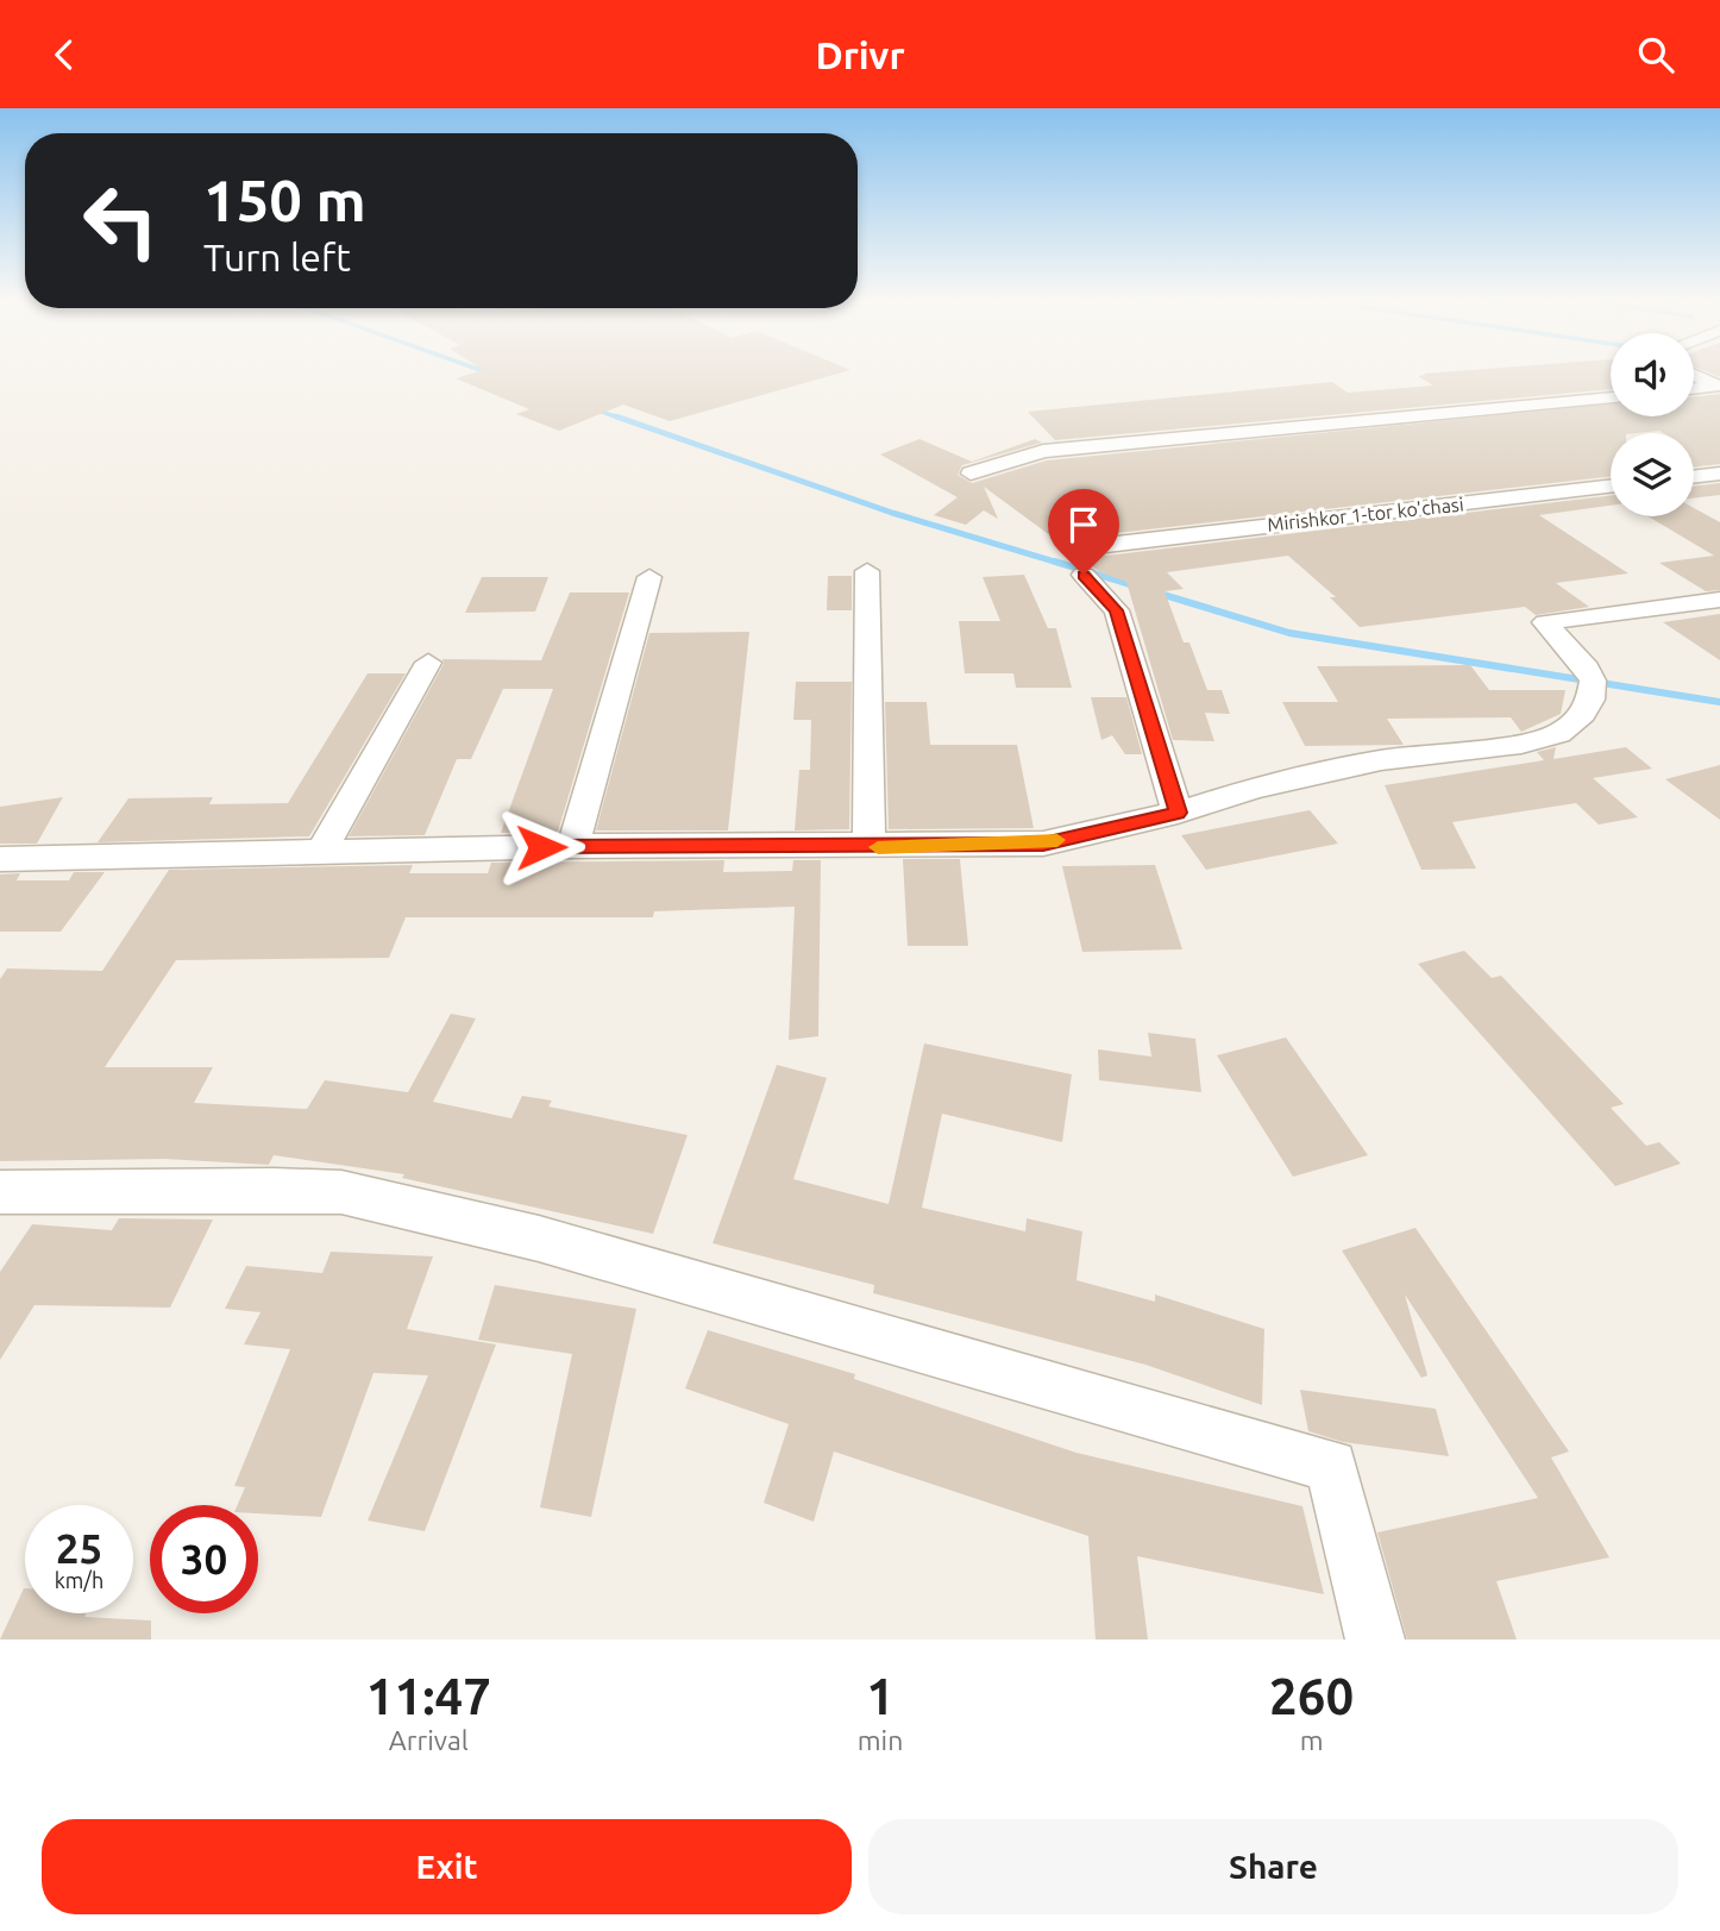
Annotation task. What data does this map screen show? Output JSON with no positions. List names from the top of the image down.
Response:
{
  "streets": {
    "street": ["Mirishkor 1-tor ko'chasi"]
  },
  "page": {
    "header": "Drivr",
    "turn": ["150 m", "Turn left"],
    "speed": "25 km/h",
    "limit": "30",
    "eta": [
      "11:47",
      "Arrival",
      "1",
      "min",
      "260",
      "m"
    ],
    "buttons": ["Exit", "Share"]
  }
}
